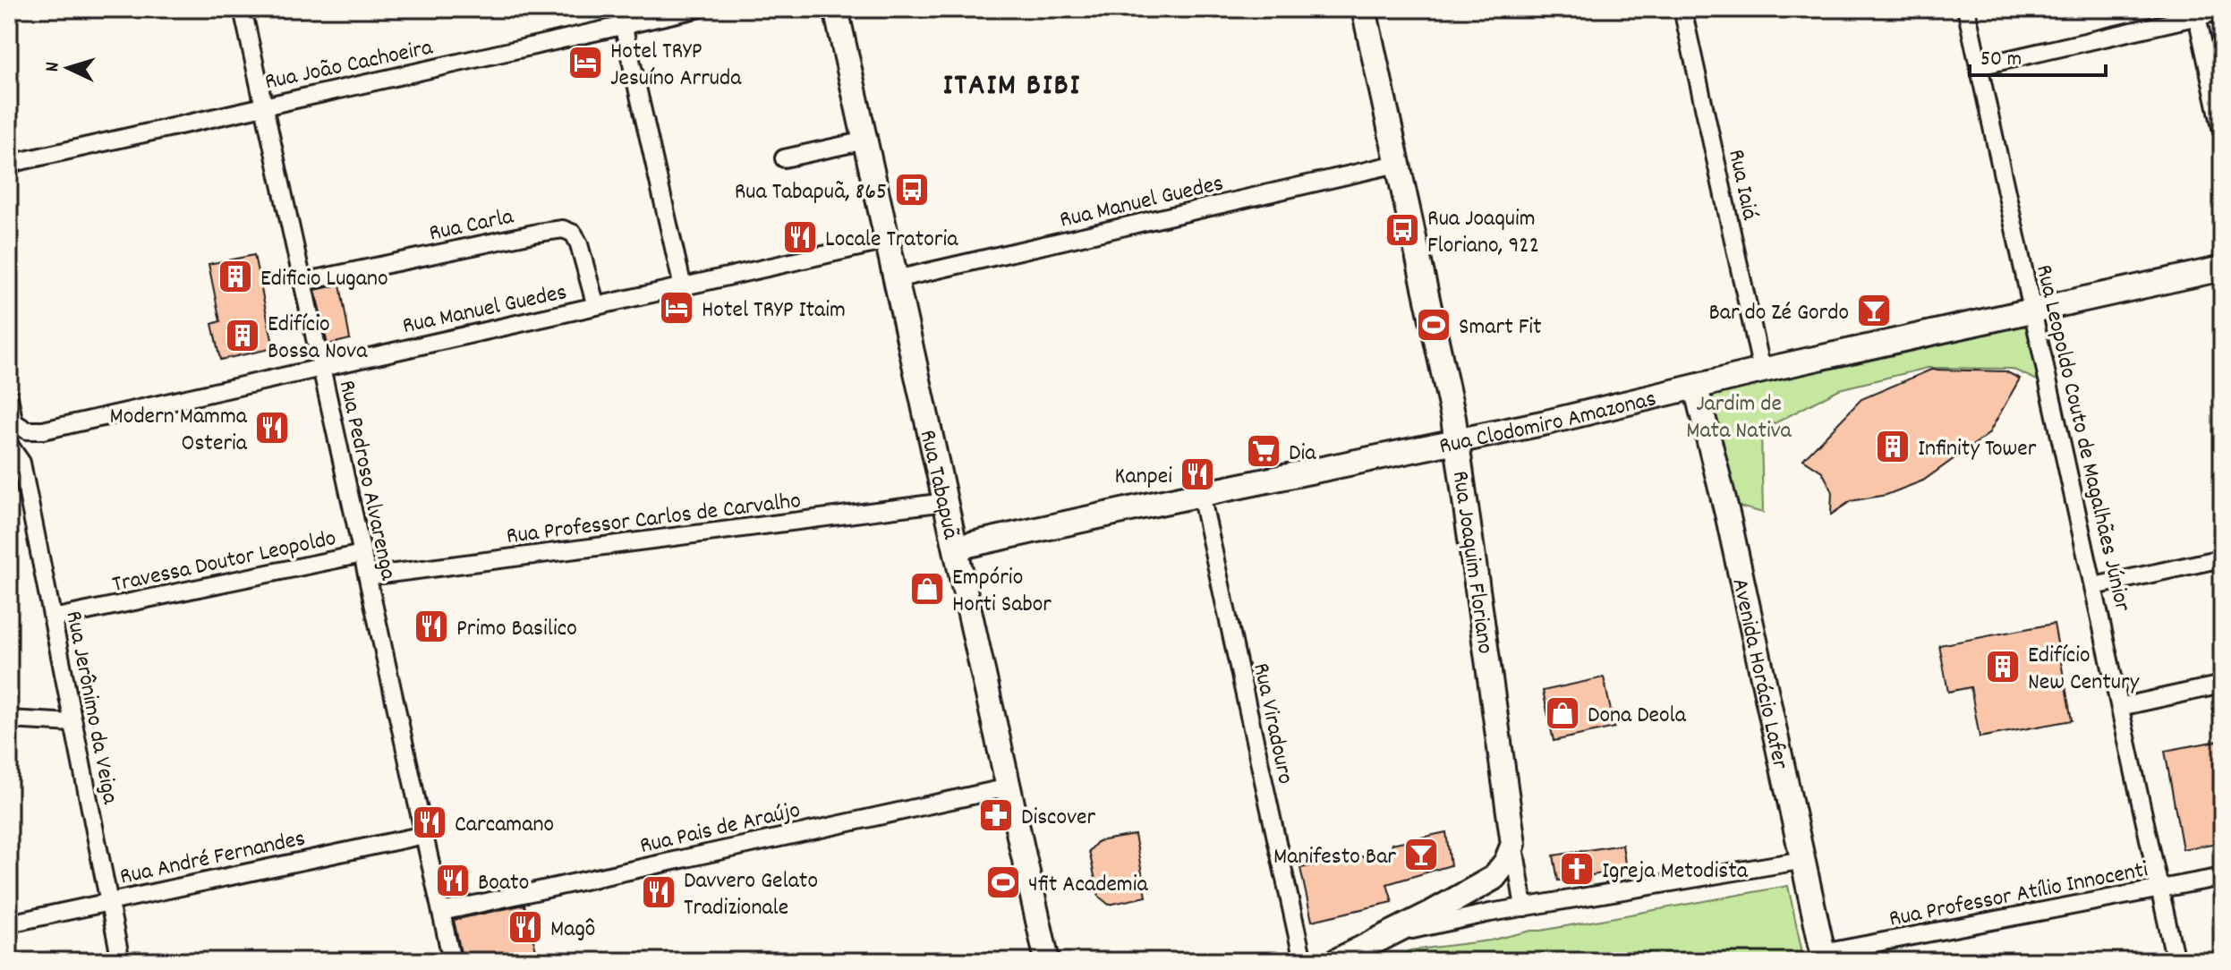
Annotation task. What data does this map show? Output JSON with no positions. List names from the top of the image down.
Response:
{
  "streets": {
    "street": [
      "Rua João Cachoeira",
      "Rua Iaiá",
      "Rua Manuel Guedes",
      "Rua Carla",
      "Rua Clodomiro Amazonas",
      "Rua Leopoldo Couto de Magalhães Júnior",
      "Rua Pedroso Alvarenga",
      "Rua Tabapuã",
      "Rua Professor Carlos de Carvalho",
      "Travessa Doutor Leopoldo",
      "Rua Joaquim Floriano",
      "Avenida Horácio Lafer",
      "Rua Jerônimo da Veiga",
      "Rua Viradouro",
      "Rua Pais de Araújo",
      "Rua André Fernandes",
      "Rua Professor Atílio Innocenti"
    ]
  },
  "crossings": [
    ["Rua João Cachoeira", "Rua Pedroso Alvarenga"],
    ["Rua Iaiá", "Rua Clodomiro Amazonas"],
    ["Rua Manuel Guedes", "Rua Carla"],
    ["Rua Manuel Guedes", "Rua Pedroso Alvarenga"],
    ["Rua Manuel Guedes", "Rua Tabapuã"],
    ["Rua Manuel Guedes", "Rua Joaquim Floriano"],
    ["Rua Manuel Guedes", "Rua Jerônimo da Veiga"],
    ["Rua Carla", "Rua Pedroso Alvarenga"],
    ["Rua Clodomiro Amazonas", "Rua Leopoldo Couto de Magalhães Júnior"],
    ["Rua Clodomiro Amazonas", "Rua Tabapuã"],
    ["Rua Clodomiro Amazonas", "Rua Joaquim Floriano"],
    ["Rua Clodomiro Amazonas", "Avenida Horácio Lafer"],
    ["Rua Clodomiro Amazonas", "Rua Viradouro"],
    ["Rua Leopoldo Couto de Magalhães Júnior", "Rua Professor Atílio Innocenti"],
    ["Rua Pedroso Alvarenga", "Rua Professor Carlos de Carvalho"],
    ["Rua Pedroso Alvarenga", "Travessa Doutor Leopoldo"],
    ["Rua Pedroso Alvarenga", "Rua Pais de Araújo"],
    ["Rua Pedroso Alvarenga", "Rua André Fernandes"],
    ["Rua Tabapuã", "Rua Professor Carlos de Carvalho"],
    ["Rua Tabapuã", "Rua Pais de Araújo"],
    ["Travessa Doutor Leopoldo", "Rua Jerônimo da Veiga"],
    ["Avenida Horácio Lafer", "Rua Professor Atílio Innocenti"],
    ["Rua Jerônimo da Veiga", "Rua André Fernandes"]
  ],
  "districts": ["ITAIM BIBI"],
  "parks": ["Jardim de Mata Nativa"],
  "places": {
    "hotel": ["Hotel TRYP Jesuíno Arruda", "Hotel TRYP Itaim"],
    "bus stop": ["Rua Tabapuã, 865", "Rua Joaquim Floriano, 922"],
    "restaurant": [
      "Locale Tratoria",
      "Modern Mamma Osteria",
      "Kanpei",
      "Primo Basilico",
      "Carcamano",
      "Boato",
      "Davvero Gelato Tradizionale",
      "Magô"
    ],
    "building": [
      "Edificio Lugano",
      "Edifício Bossa Nova",
      "Infinity Tower",
      "Edifício New Century"
    ],
    "bar": ["Bar do Zé Gordo", "Manifesto Bar"],
    "sports": ["Smart Fit", "4fit Academia"],
    "supermarket": ["Dia"],
    "shop": ["Empório Horti Sabor", "Dona Deola"],
    "pharmacy": ["Discover"],
    "church": ["Igreja Metodista"]
  },
  "scale_bar": "50 m",
  "north": "left"
}
